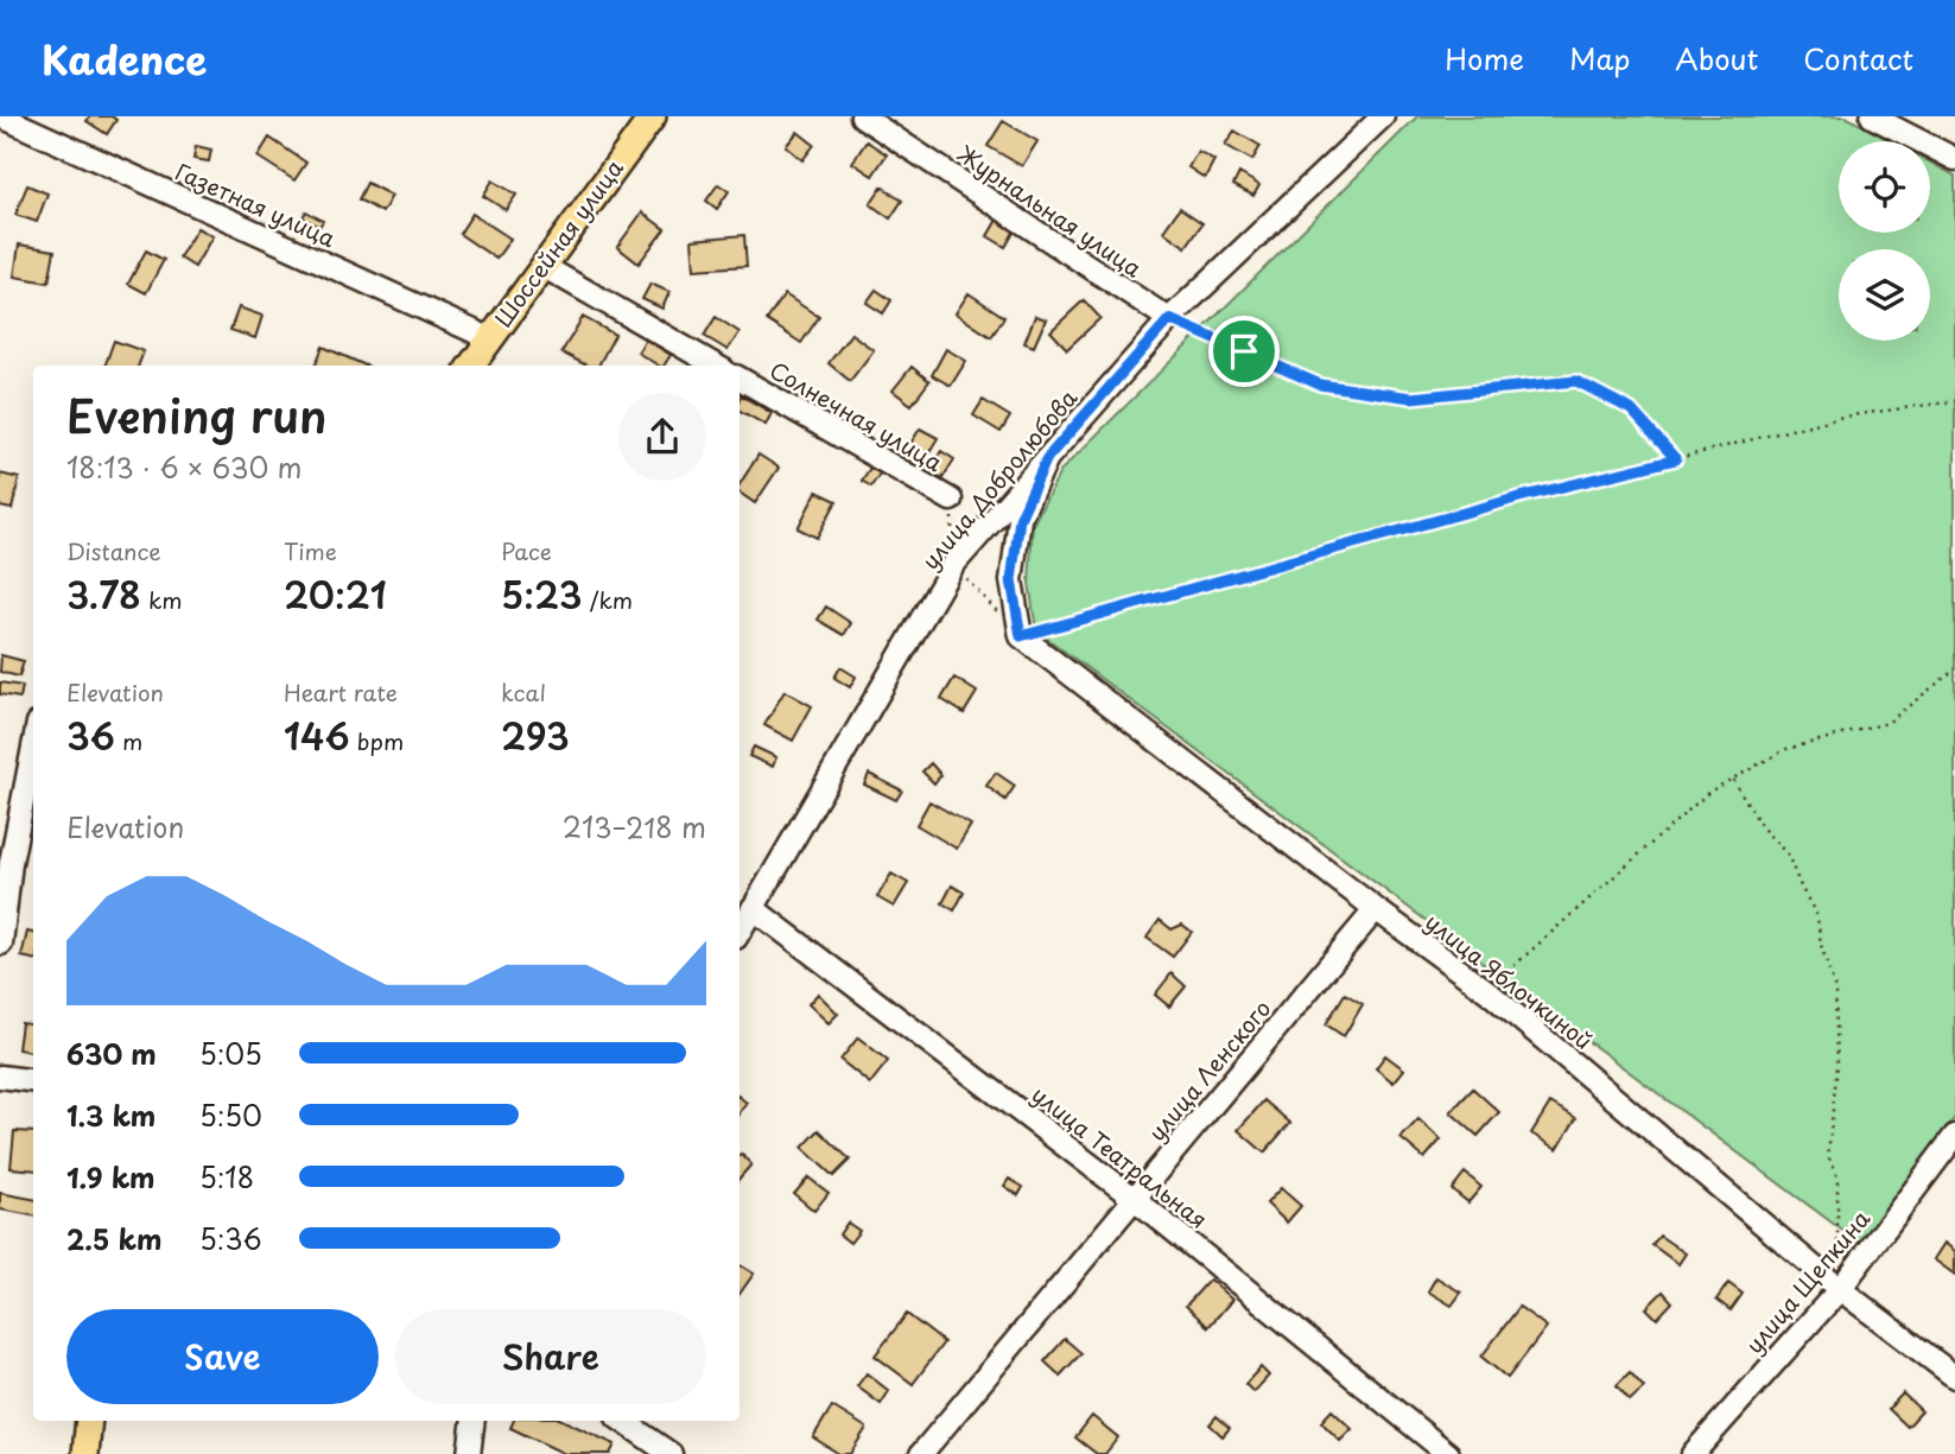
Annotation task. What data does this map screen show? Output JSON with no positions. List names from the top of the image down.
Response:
{
  "streets": {
    "main road": ["Шоссейная улица"],
    "street": [
      "Газетная улица",
      "Журнальная улица",
      "Солнечная улица",
      "улица Добролюбова",
      "улица Яблочкиной",
      "улица Ленского",
      "улица Театральная",
      "улица Щепкина"
    ]
  },
  "crossings": [
    ["Газетная улица", "Шоссейная улица"],
    ["Журнальная улица", "улица Добролюбова"],
    ["улица Добролюбова", "улица Театральная"],
    ["улица Яблочкиной", "улица Ленского"],
    ["улица Яблочкиной", "улица Щепкина"],
    ["улица Ленского", "улица Театральная"]
  ],
  "page": {
    "header": "Kadence",
    "nav": [
      "Home",
      "Map",
      "About",
      "Contact"
    ],
    "heading": ["Evening run", "18:13 · 6 × 630 m"],
    "stats": [
      ["Distance", "3.78 km"],
      ["Time", "20:21"],
      ["Pace", "5:23 /km"],
      ["Elevation", "36 m"],
      ["Heart rate", "146 bpm"],
      ["kcal", "293"]
    ],
    "chart": ["Elevation", "213–218 m"],
    "list": [
      {
        "name": "630 m",
        "note": "5:05"
      },
      {
        "name": "1.3 km",
        "note": "5:50"
      },
      {
        "name": "1.9 km",
        "note": "5:18"
      },
      {
        "name": "2.5 km",
        "note": "5:36"
      }
    ],
    "buttons": ["Save", "Share"]
  }
}
